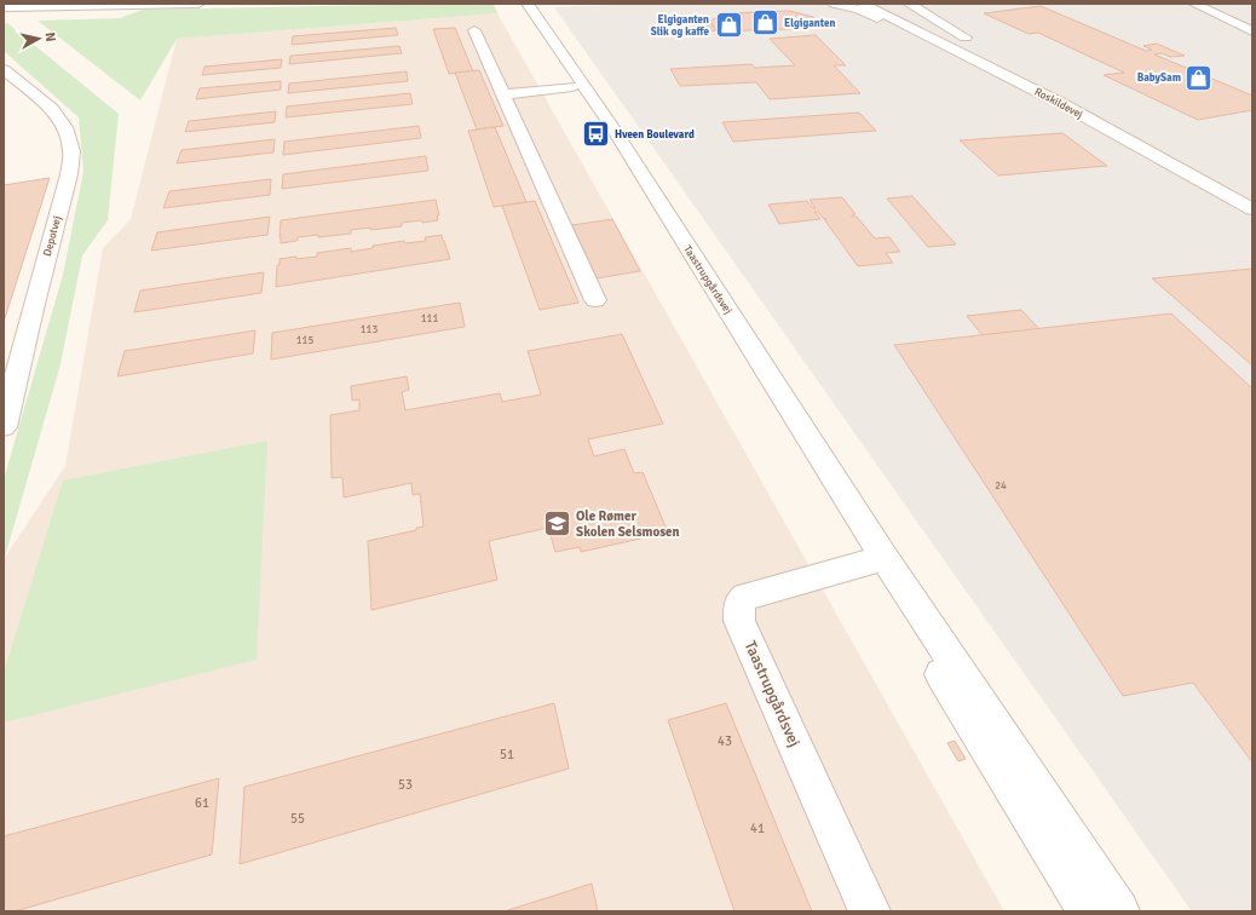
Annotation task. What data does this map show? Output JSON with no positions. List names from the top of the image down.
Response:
{
  "streets": {
    "street": ["Roskildevej", "Depotvej", "Taastrupgårdsvej"]
  },
  "places": {
    "shop": ["Elgiganten", "Elgiganten Slik og kaffe", "BabySam"],
    "bus stop": ["Hveen Boulevard"],
    "school or university": ["Ole Rømer Skolen Selsmosen"]
  },
  "house_numbers": [
    "111",
    "113",
    "115",
    "24",
    "43",
    "51",
    "53",
    "61",
    "55",
    "41"
  ],
  "north": "right"
}
